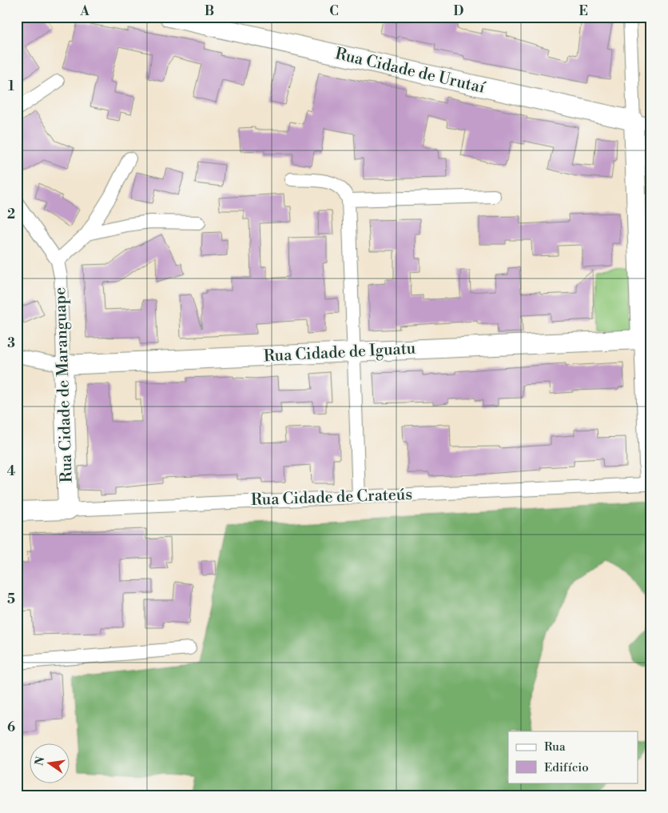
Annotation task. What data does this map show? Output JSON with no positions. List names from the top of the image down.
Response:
{
  "streets": {
    "street": [
      "Rua Cidade de Urutaí",
      "Rua Cidade de Iguatu",
      "Rua Cidade de Maranguape",
      "Rua Cidade de Crateús"
    ]
  },
  "crossings": [
    ["Rua Cidade de Iguatu", "Rua Cidade de Maranguape"],
    ["Rua Cidade de Iguatu", "Rua Cidade de Crateús"],
    ["Rua Cidade de Maranguape", "Rua Cidade de Crateús"]
  ],
  "legend": ["Rua", "Edifício"],
  "north": "left",
  "grid": {
    "columns": [
      "A",
      "B",
      "C",
      "D",
      "E"
    ],
    "rows": [
      "1",
      "2",
      "3",
      "4",
      "5",
      "6"
    ]
  }
}
